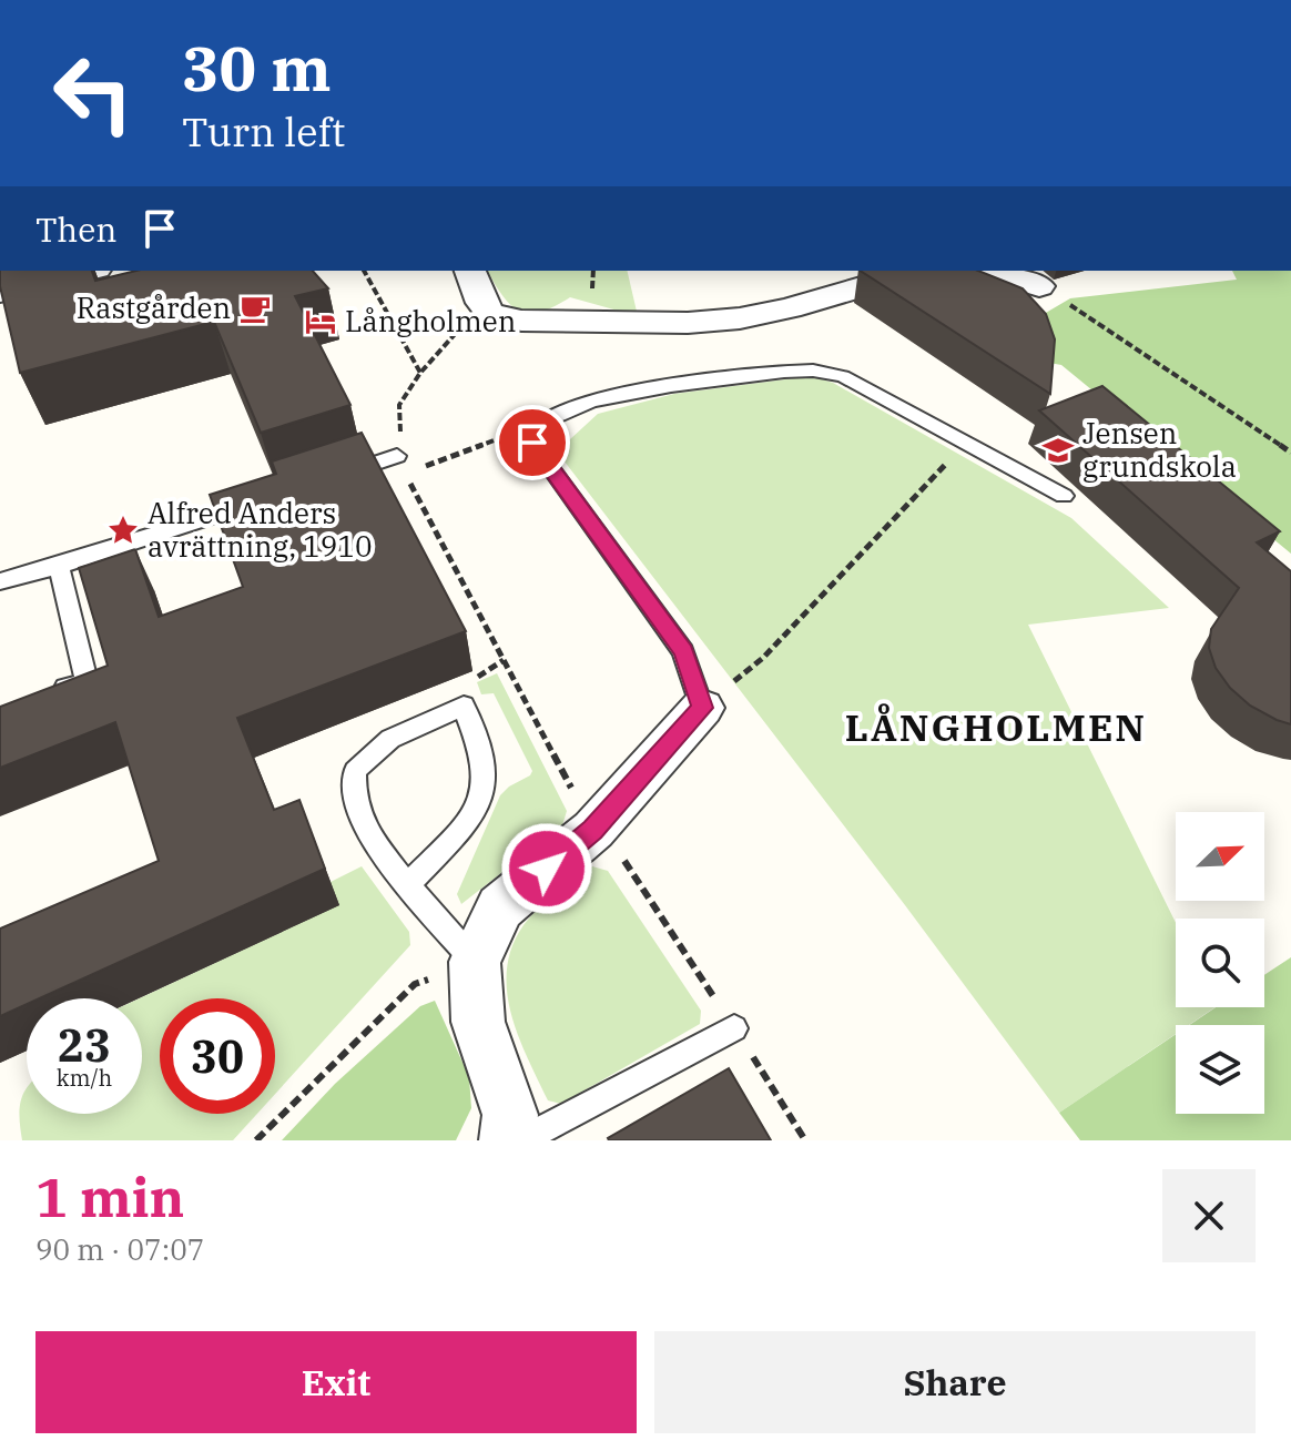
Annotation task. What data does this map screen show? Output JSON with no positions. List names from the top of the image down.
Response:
{
  "districts": ["LÅNGHOLMEN"],
  "places": {
    "cafe": ["Rastgården"],
    "hotel": ["Långholmen"],
    "school or university": ["Jensen grundskola"],
    "place": ["Alfred Anders avrättning, 1910"]
  },
  "north": "top right",
  "page": {
    "turn": ["30 m", "Turn left"],
    "then": "Then",
    "speed": "23 km/h",
    "limit": "30",
    "heading": ["1 min", "90 m · 07:07"],
    "buttons": ["Exit", "Share"]
  }
}
